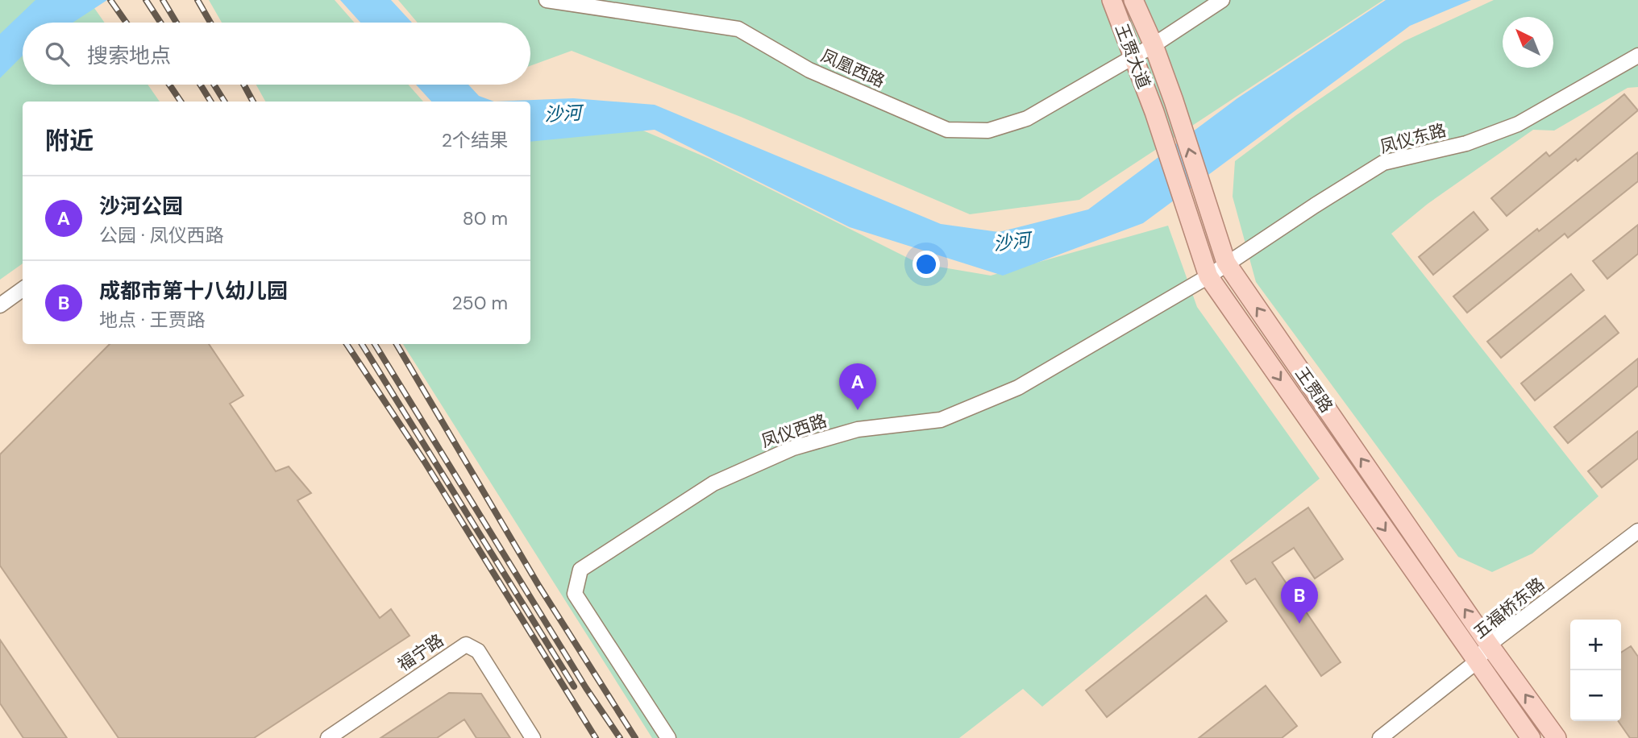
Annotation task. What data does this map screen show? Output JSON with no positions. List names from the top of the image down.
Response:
{
  "streets": {
    "main road": ["王贾大道", "王贾路"],
    "street": [
      "凤凰西路",
      "凤仪东路",
      "凤仪西路",
      "五福桥东路",
      "福宁路"
    ]
  },
  "crossings": [
    ["王贾大道", "凤凰西路"],
    ["王贾大道", "王贾路"],
    ["凤仪东路", "王贾路"],
    ["凤仪东路", "凤仪西路"],
    ["王贾路", "凤仪西路"],
    ["王贾路", "五福桥东路"]
  ],
  "water": ["沙河"],
  "north": "top left",
  "page": {
    "search": "搜索地点",
    "heading": ["附近", "2个结果"],
    "list": [
      {
        "mark": "A",
        "name": "沙河公园",
        "note": "公园 · 凤仪西路",
        "value": "80 m"
      },
      {
        "mark": "B",
        "name": "成都市第十八幼儿园",
        "note": "地点 · 王贾路",
        "value": "250 m"
      }
    ],
    "pins": ["A", "B"],
    "map_buttons": ["+", "−"]
  }
}
